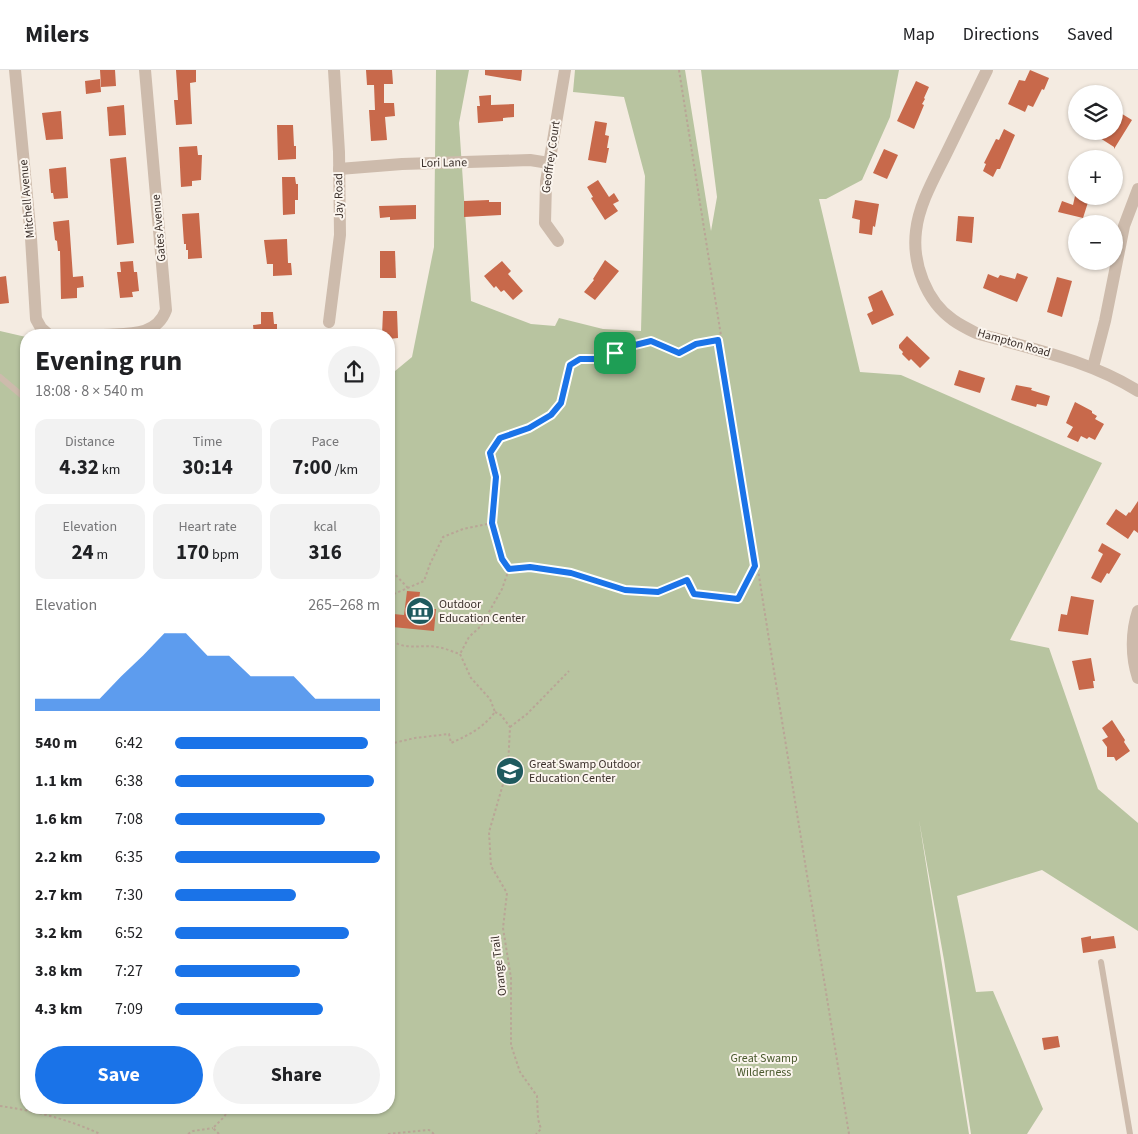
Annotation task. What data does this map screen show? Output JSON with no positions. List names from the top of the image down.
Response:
{
  "streets": {
    "street": [
      "Geoffrey Court",
      "Lori Lane",
      "Jay Road",
      "Mitchell Avenue",
      "Gates Avenue",
      "Hampton Road"
    ],
    "path": ["Orange Trail"]
  },
  "crossings": [
    ["Geoffrey Court", "Lori Lane"],
    ["Lori Lane", "Jay Road"]
  ],
  "parks": ["Great Swamp Wilderness"],
  "places": {
    "museum": ["Outdoor Education Center"],
    "school or university": ["Great Swamp Outdoor Education Center"]
  },
  "page": {
    "header": "Milers",
    "nav": ["Map", "Directions", "Saved"],
    "map_buttons": ["+", "−"],
    "heading": ["Evening run", "18:08 · 8 × 540 m"],
    "stats": [
      ["Distance", "4.32 km"],
      ["Time", "30:14"],
      ["Pace", "7:00 /km"],
      ["Elevation", "24 m"],
      ["Heart rate", "170 bpm"],
      ["kcal", "316"]
    ],
    "chart": ["Elevation", "265–268 m"],
    "list": [
      {
        "name": "540 m",
        "note": "6:42"
      },
      {
        "name": "1.1 km",
        "note": "6:38"
      },
      {
        "name": "1.6 km",
        "note": "7:08"
      },
      {
        "name": "2.2 km",
        "note": "6:35"
      },
      {
        "name": "2.7 km",
        "note": "7:30"
      },
      {
        "name": "3.2 km",
        "note": "6:52"
      },
      {
        "name": "3.8 km",
        "note": "7:27"
      },
      {
        "name": "4.3 km",
        "note": "7:09"
      }
    ],
    "buttons": ["Save", "Share"]
  }
}
